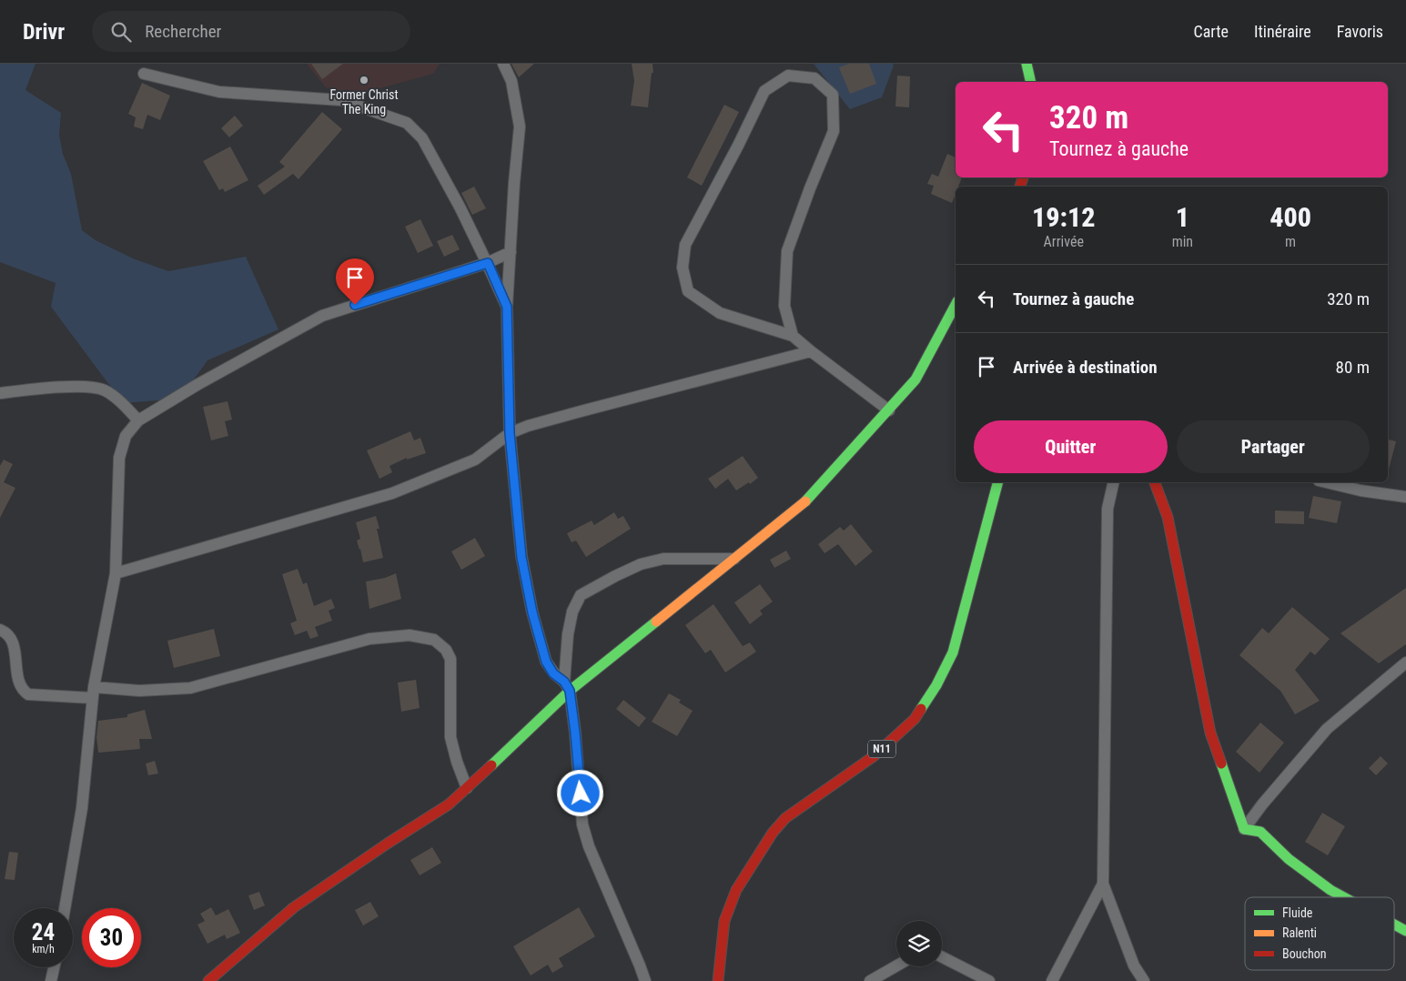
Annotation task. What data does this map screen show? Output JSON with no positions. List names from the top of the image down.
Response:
{
  "streets": {
    "main road": ["N11"]
  },
  "places": ["Former Christ The King"],
  "legend": ["Fluide", "Ralenti", "Bouchon"],
  "page": {
    "header": "Drivr",
    "search": "Rechercher",
    "nav": ["Carte", "Itinéraire", "Favoris"],
    "turn": ["320 m", "Tournez à gauche"],
    "eta": [
      "19:12",
      "Arrivée",
      "1",
      "min",
      "400",
      "m"
    ],
    "list": [
      {
        "name": "Tournez à gauche",
        "value": "320 m"
      },
      {
        "name": "Arrivée à destination",
        "value": "80 m"
      }
    ],
    "buttons": ["Quitter", "Partager"],
    "speed": "24 km/h",
    "limit": "30"
  }
}
